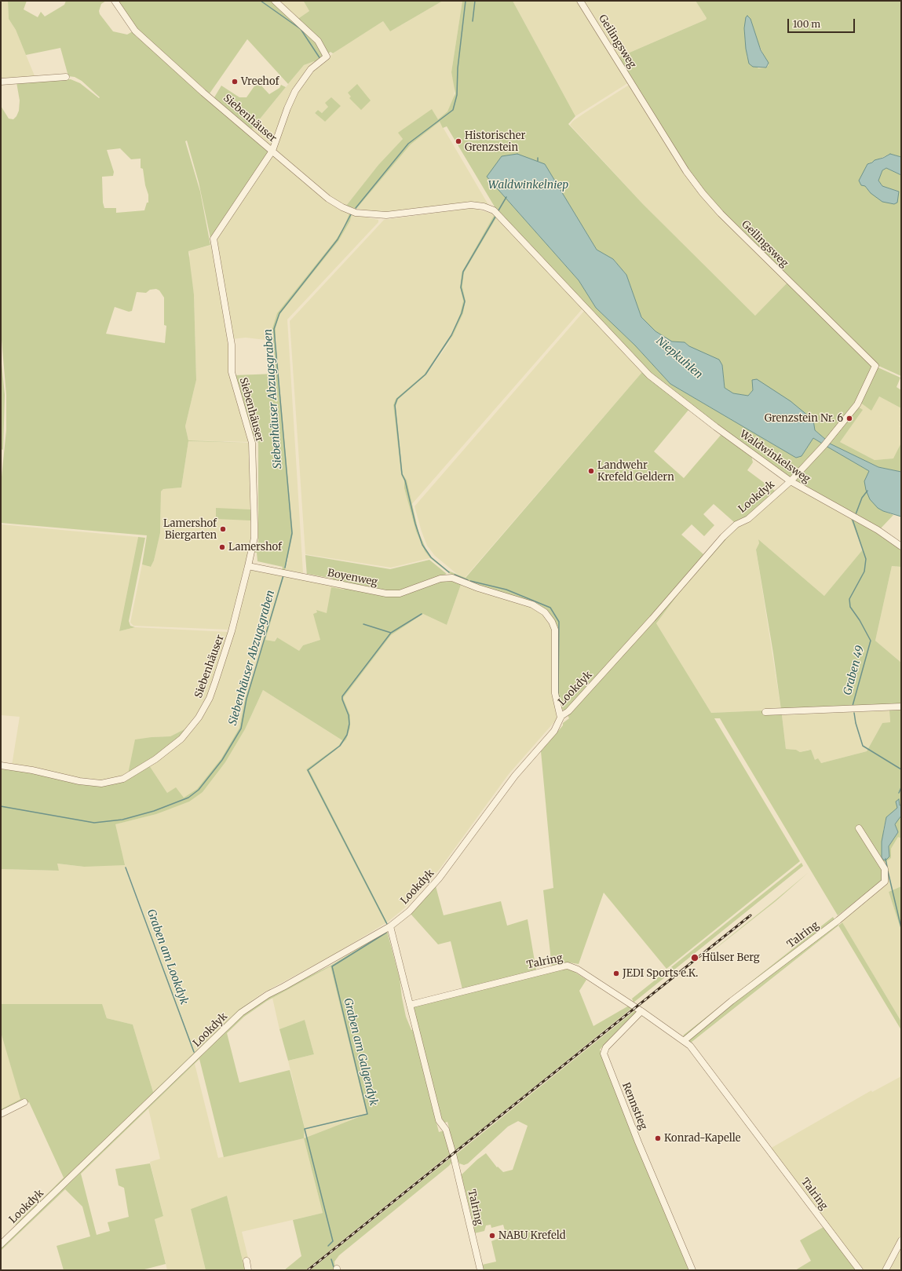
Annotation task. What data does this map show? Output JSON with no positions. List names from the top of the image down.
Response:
{
  "streets": {
    "street": [
      "Geilingsweg",
      "Siebenhäuser",
      "Waldwinkelsweg",
      "Lookdyk",
      "Boyenweg",
      "Talring",
      "Rennstieg"
    ]
  },
  "crossings": [
    ["Geilingsweg", "Waldwinkelsweg"],
    ["Geilingsweg", "Lookdyk"],
    ["Siebenhäuser", "Waldwinkelsweg"],
    ["Siebenhäuser", "Boyenweg"],
    ["Waldwinkelsweg", "Lookdyk"],
    ["Lookdyk", "Boyenweg"],
    ["Lookdyk", "Talring"],
    ["Talring", "Rennstieg"]
  ],
  "water": [
    "Waldwinkelniep",
    "Niepkuhlen",
    "Siebenhäuser Abzugsgraben",
    "Graben 49",
    "Graben am Lookdyk",
    "Graben am Galgendyk"
  ],
  "places": [
    "Vreehof",
    "Historischer Grenzstein",
    "Grenzstein Nr. 6",
    "Landwehr Krefeld Geldern",
    "Lamershof Biergarten",
    "Lamershof",
    "Hülser Berg",
    "JEDI Sports e.K.",
    "Konrad-Kapelle",
    "NABU Krefeld"
  ],
  "scale_bar": "100 m"
}
